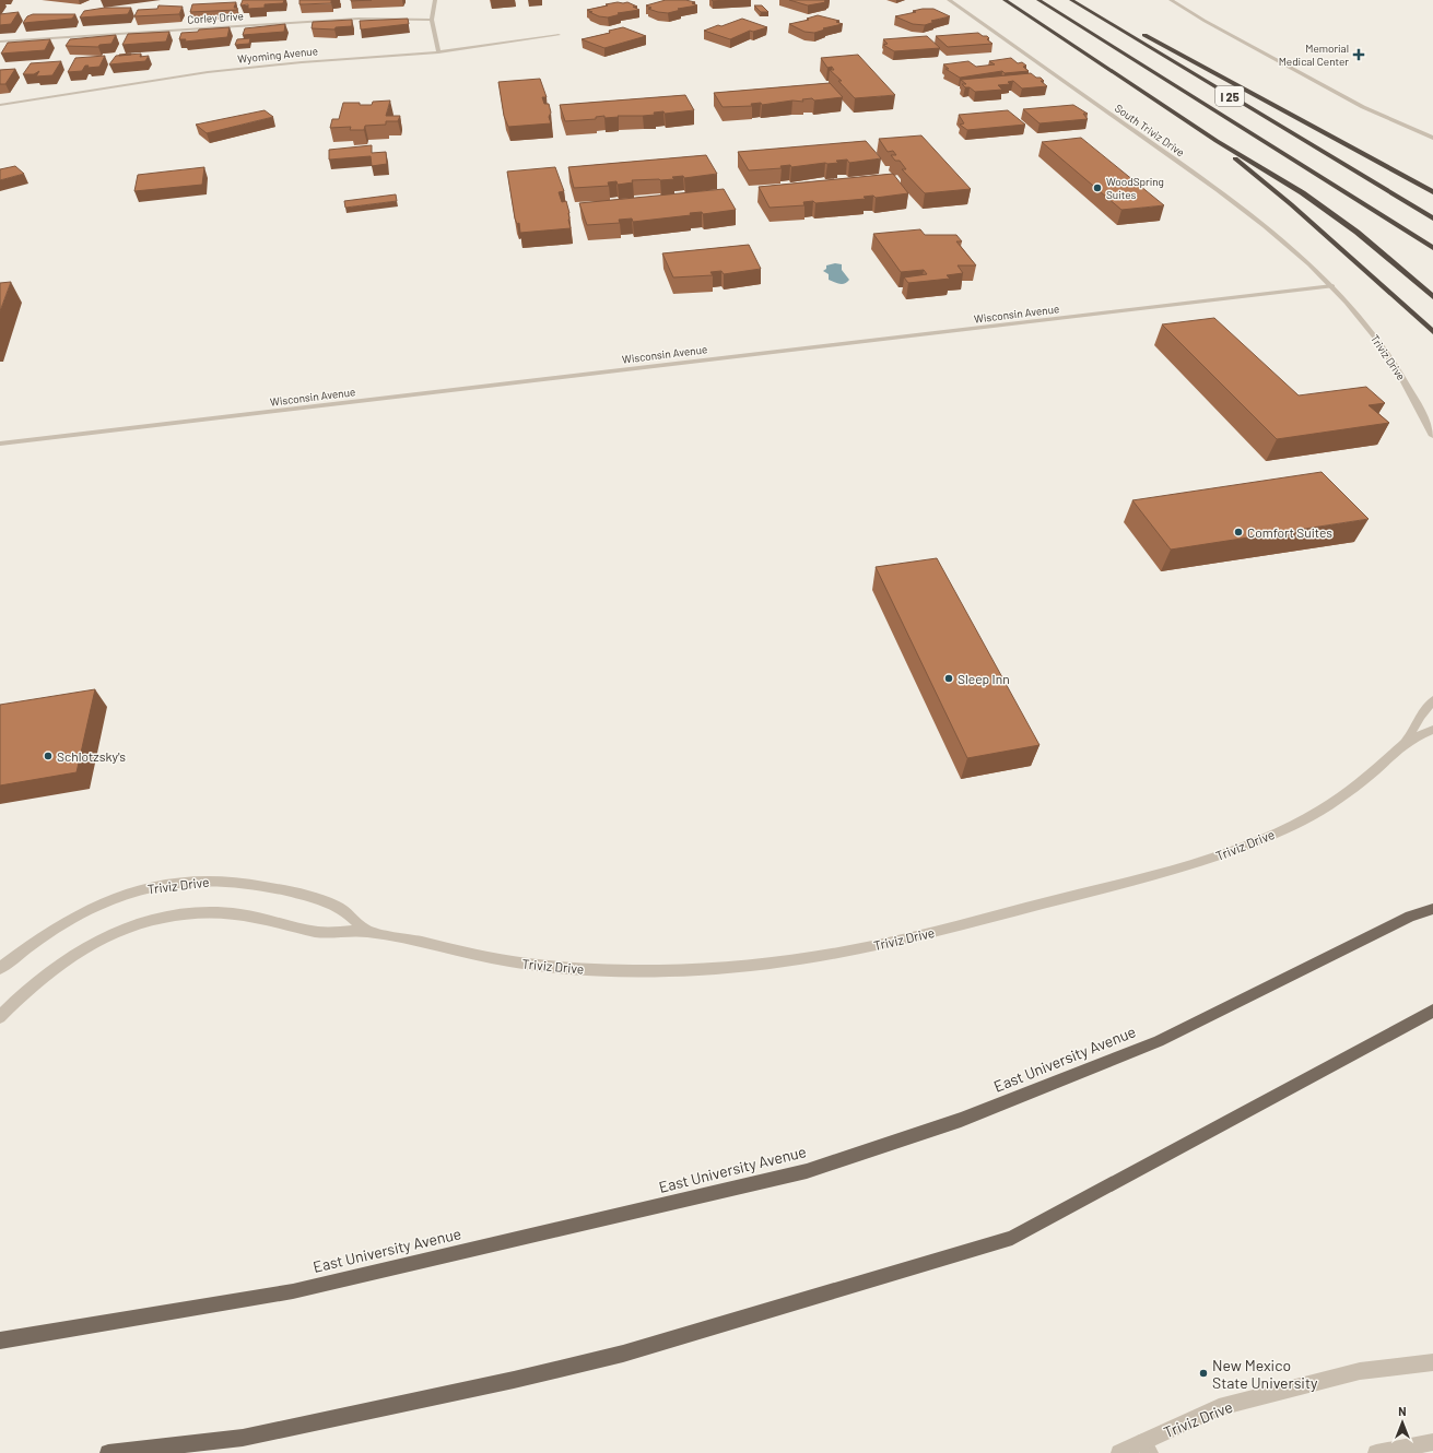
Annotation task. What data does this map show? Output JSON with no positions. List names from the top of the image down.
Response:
{
  "streets": {
    "highway": ["I 25"],
    "main road": ["East University Avenue"],
    "street": [
      "Corley Drive",
      "Wyoming Avenue",
      "South Triviz Drive",
      "Wisconsin Avenue",
      "Triviz Drive"
    ]
  },
  "crossings": [
    ["South Triviz Drive", "Wisconsin Avenue"],
    ["South Triviz Drive", "Triviz Drive"],
    ["Wisconsin Avenue", "Triviz Drive"]
  ],
  "places": {
    "health": ["Memorial Medical Center"],
    "other": [
      "WoodSpring Suites",
      "Comfort Suites",
      "Sleep Inn",
      "Schlotzsky's",
      "New Mexico State University"
    ]
  },
  "north": "top"
}
